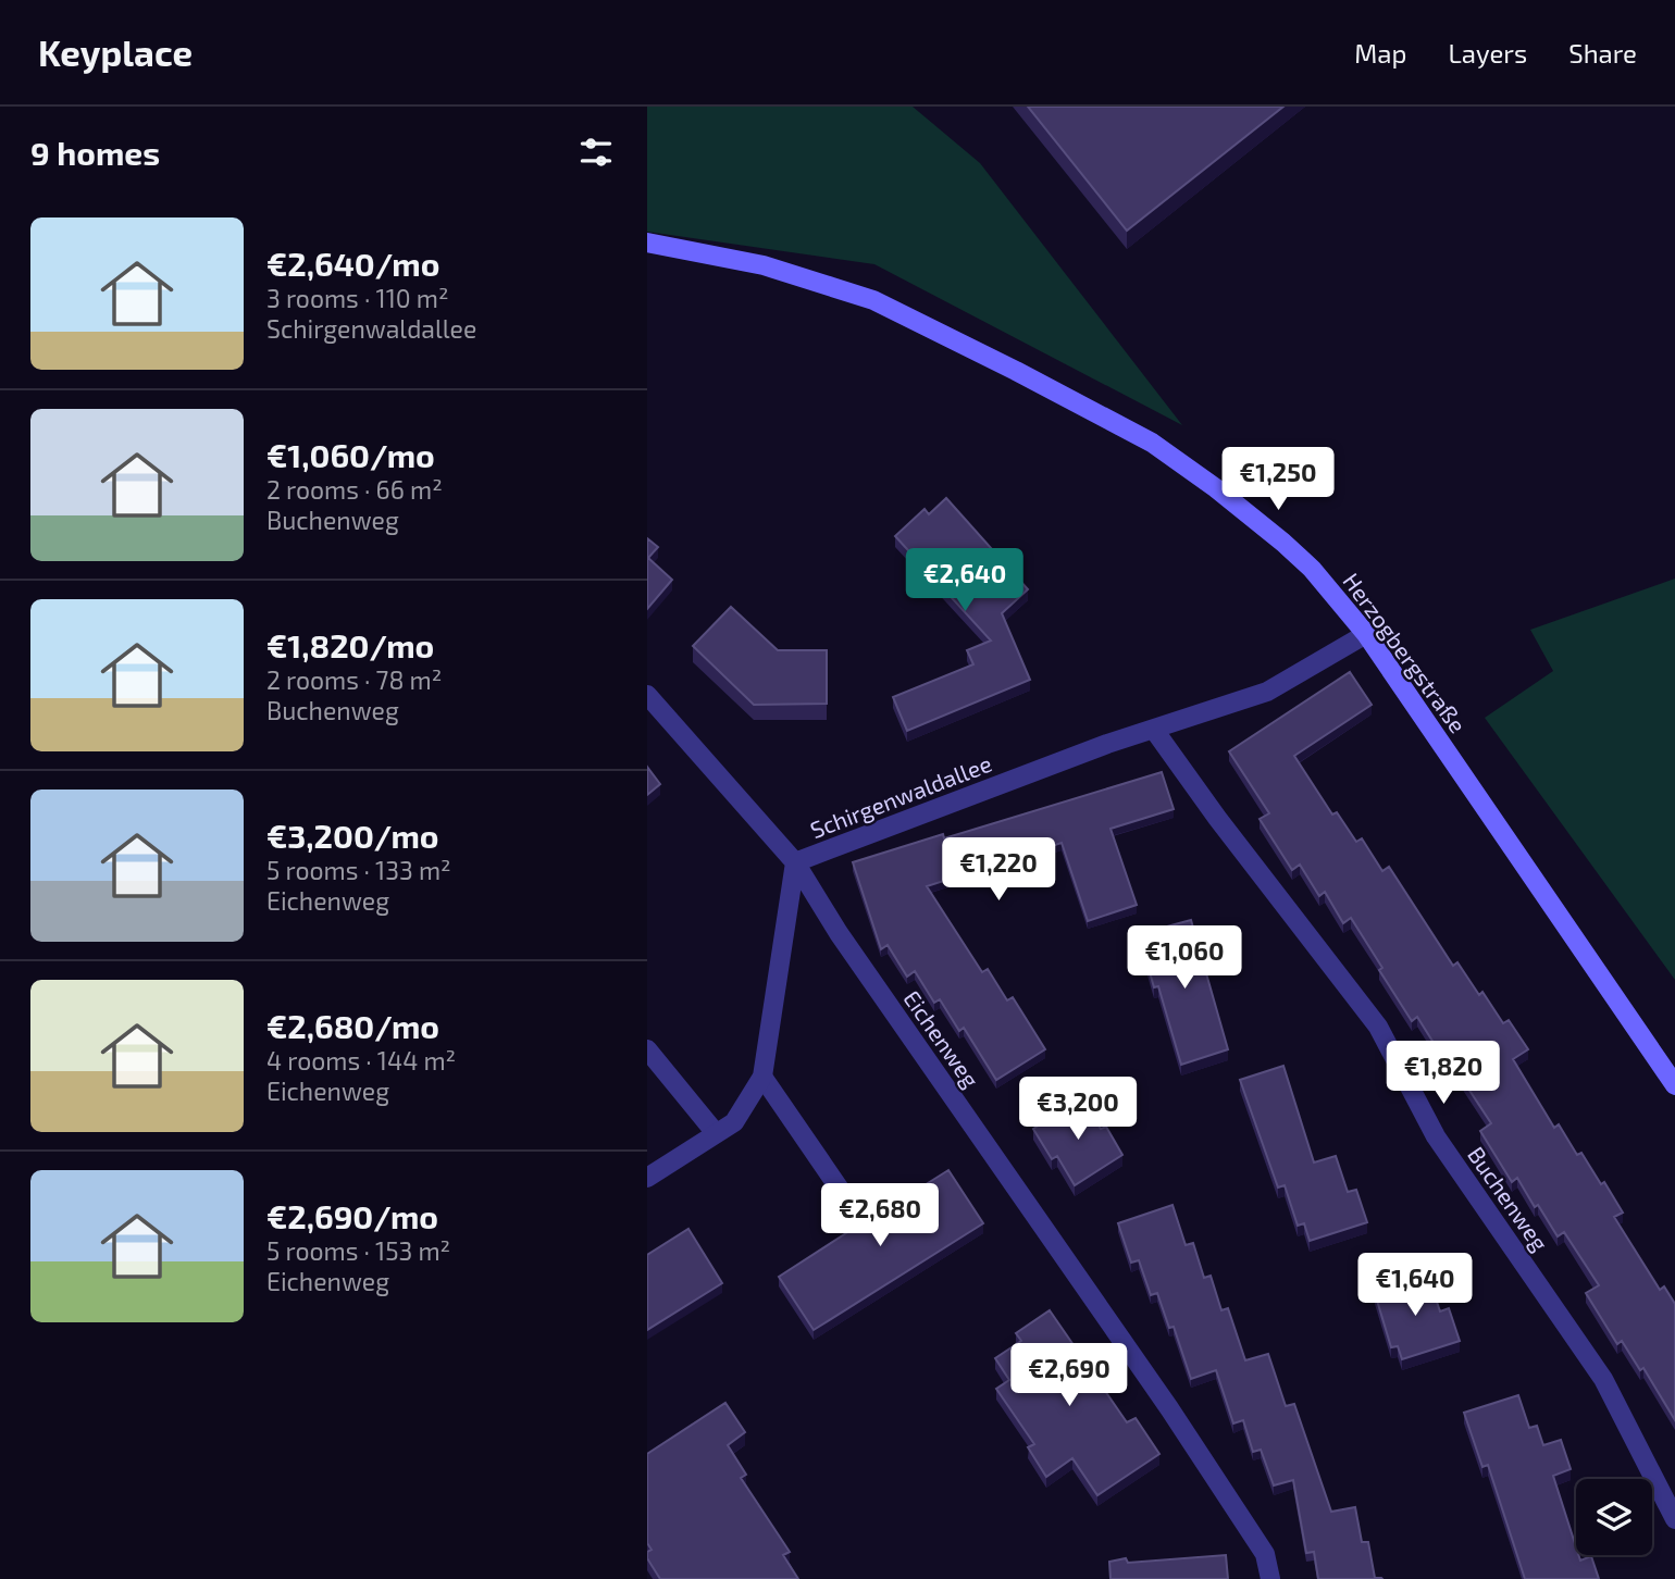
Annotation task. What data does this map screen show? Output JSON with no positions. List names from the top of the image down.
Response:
{
  "streets": {
    "main road": ["Herzogbergstraße"],
    "street": ["Schirgenwaldallee", "Eichenweg", "Buchenweg"]
  },
  "crossings": [
    ["Herzogbergstraße", "Schirgenwaldallee"],
    ["Schirgenwaldallee", "Eichenweg"],
    ["Schirgenwaldallee", "Buchenweg"]
  ],
  "page": {
    "header": "Keyplace",
    "nav": ["Map", "Layers", "Share"],
    "heading": "9 homes",
    "list": [
      {
        "name": "€2,640/mo",
        "note": "3 rooms · 110 m² · Schirgenwaldallee"
      },
      {
        "name": "€1,060/mo",
        "note": "2 rooms · 66 m² · Buchenweg"
      },
      {
        "name": "€1,820/mo",
        "note": "2 rooms · 78 m² · Buchenweg"
      },
      {
        "name": "€3,200/mo",
        "note": "5 rooms · 133 m² · Eichenweg"
      },
      {
        "name": "€2,680/mo",
        "note": "4 rooms · 144 m² · Eichenweg"
      },
      {
        "name": "€2,690/mo",
        "note": "5 rooms · 153 m² · Eichenweg"
      }
    ],
    "price": [
      "€1,250",
      "€2,640",
      "€1,220",
      "€1,060",
      "€1,820",
      "€3,200",
      "€2,680",
      "€1,640",
      "€2,690"
    ]
  }
}
